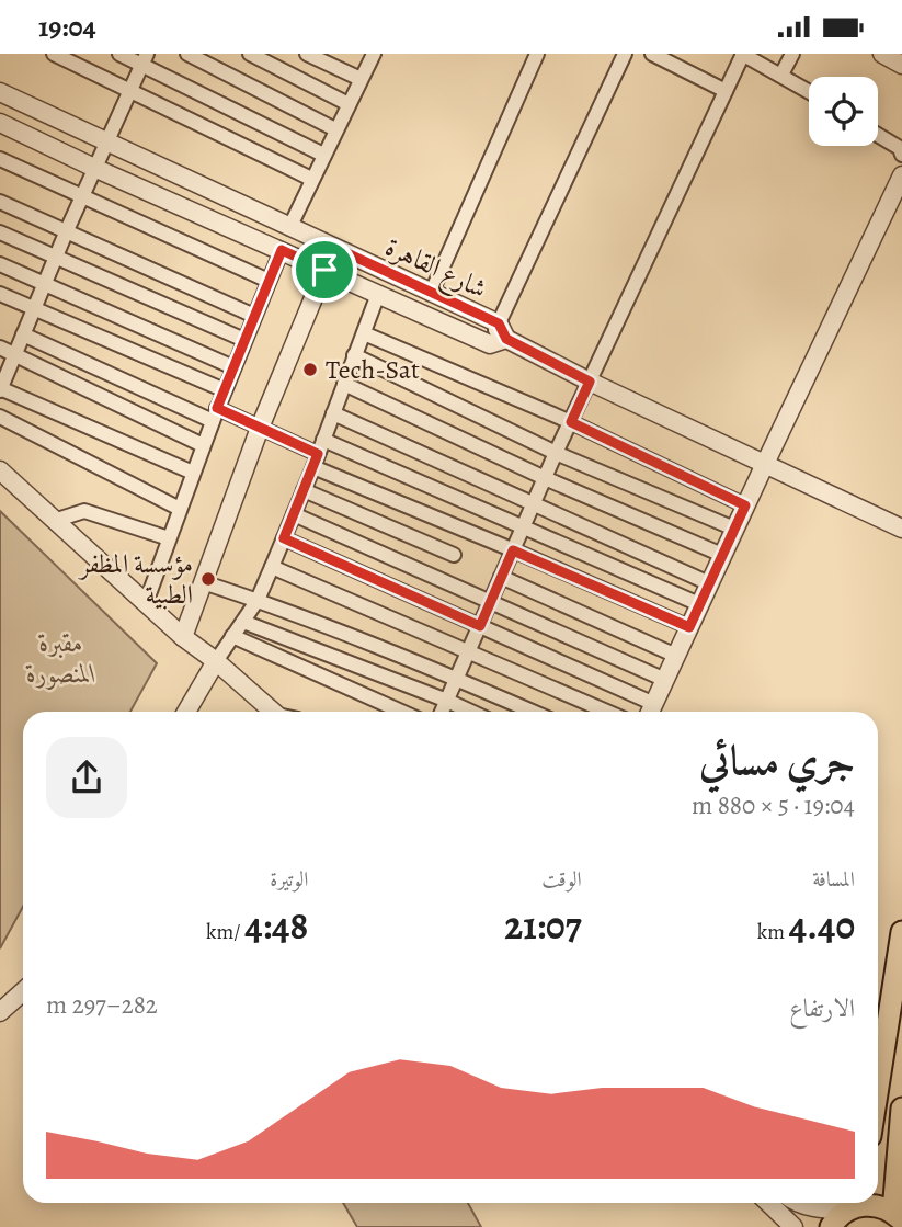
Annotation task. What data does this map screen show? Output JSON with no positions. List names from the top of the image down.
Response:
{
  "streets": {
    "street": ["شارع القاهرة"]
  },
  "parks": ["مقبرة المنصورة"],
  "places": ["Tech-Sat", "مؤسسة المظفر الطبية"],
  "page": {
    "status": "19:04",
    "heading": ["جري مسائي", "19:04 · 5 × 880 m"],
    "stats": [
      ["المسافة", "4.40 km"],
      ["الوقت", "21:07"],
      ["الوتيرة", "4:48 /km"]
    ],
    "chart": ["الارتفاع", "282–297 m"]
  }
}
